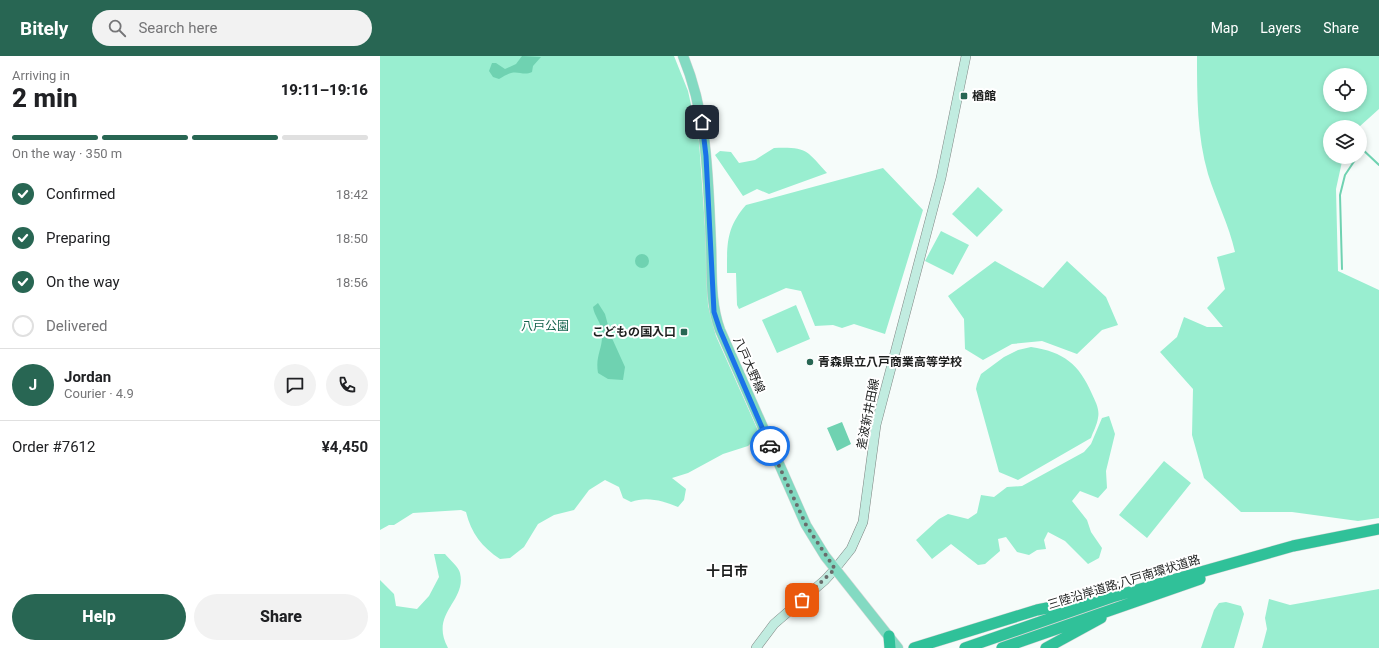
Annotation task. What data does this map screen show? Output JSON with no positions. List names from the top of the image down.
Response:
{
  "streets": {
    "highway": ["三陸沿岸道路;八戸南環状道路"],
    "main road": ["八戸大野線", "差波新井田線"]
  },
  "crossings": [
    ["八戸大野線", "差波新井田線"]
  ],
  "districts": ["十日市"],
  "parks": ["八戸公園"],
  "places": {
    "transit": ["楢館", "こどもの国入口"],
    "other": ["青森県立八戸商業高等学校"]
  },
  "page": {
    "header": "Bitely",
    "search": "Search here",
    "nav": ["Map", "Layers", "Share"],
    "heading": ["2 min", "Arriving in", "19:11–19:16"],
    "panel": [
      "Jordan",
      "Courier · 4.9",
      "Order #7612",
      "¥4,450"
    ],
    "bar": "On the way · 350 m",
    "list": [
      ["Confirmed", "18:42"],
      ["Preparing", "18:50"],
      ["On the way", "18:56"],
      "Delivered"
    ],
    "round": "J",
    "buttons": ["Help", "Share"]
  }
}
